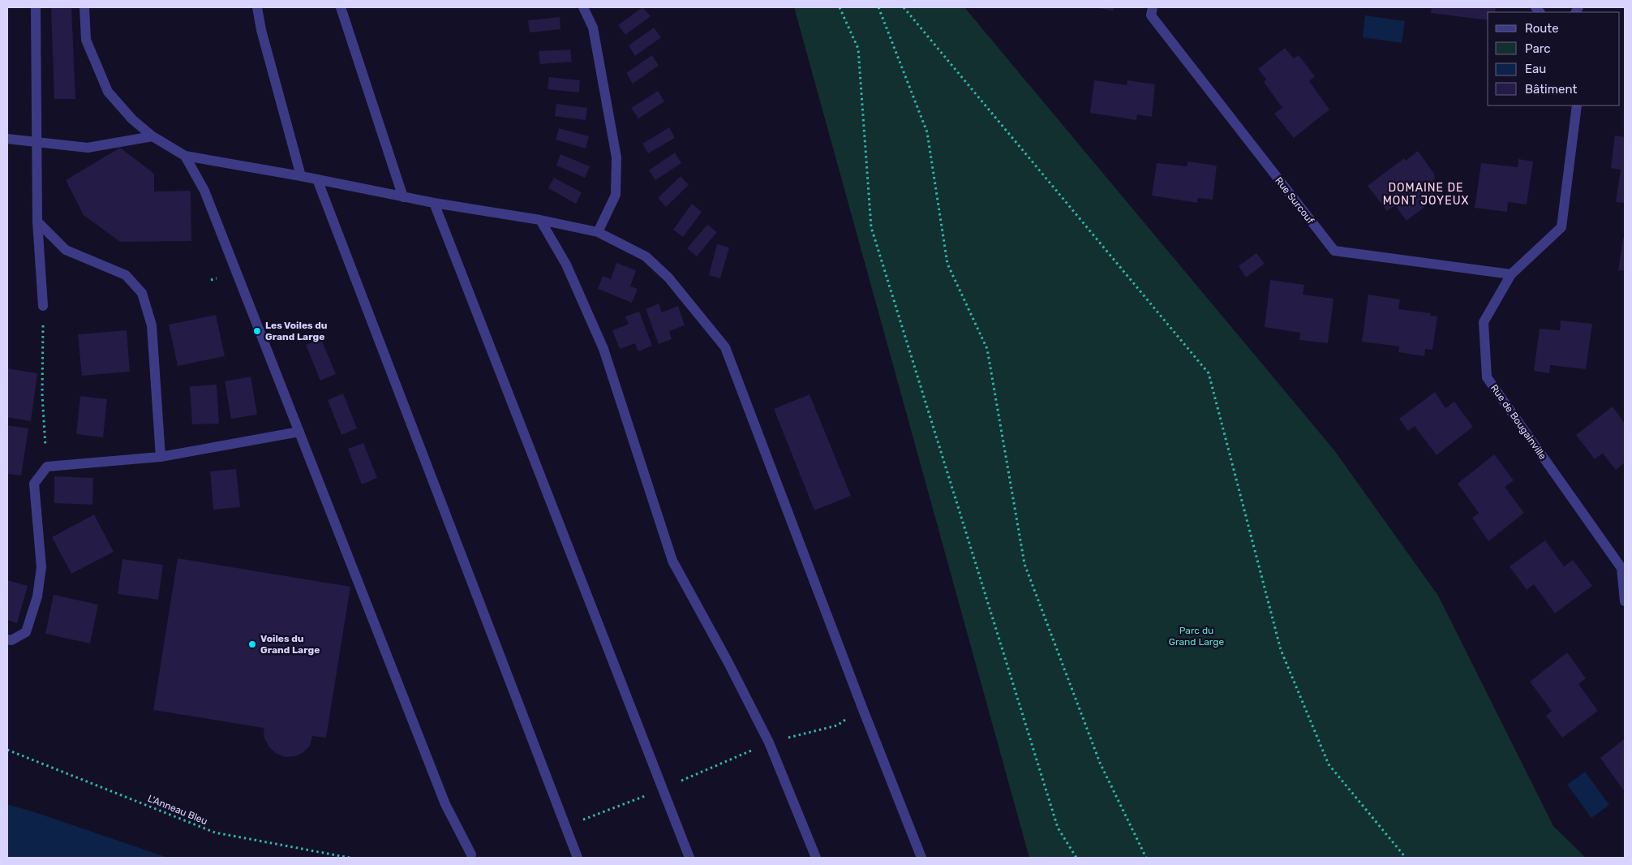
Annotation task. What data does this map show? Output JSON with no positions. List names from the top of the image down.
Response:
{
  "streets": {
    "street": ["Rue Surcouf", "Rue de Bougainville"],
    "path": ["L'Anneau Bleu"]
  },
  "crossings": [
    ["Rue Surcouf", "Rue de Bougainville"]
  ],
  "districts": ["DOMAINE DE MONT JOYEUX"],
  "parks": ["Parc du Grand Large"],
  "places": ["Les Voiles du Grand Large", "Voiles du Grand Large"],
  "legend": [
    "Route",
    "Parc",
    "Eau",
    "Bâtiment"
  ]
}
